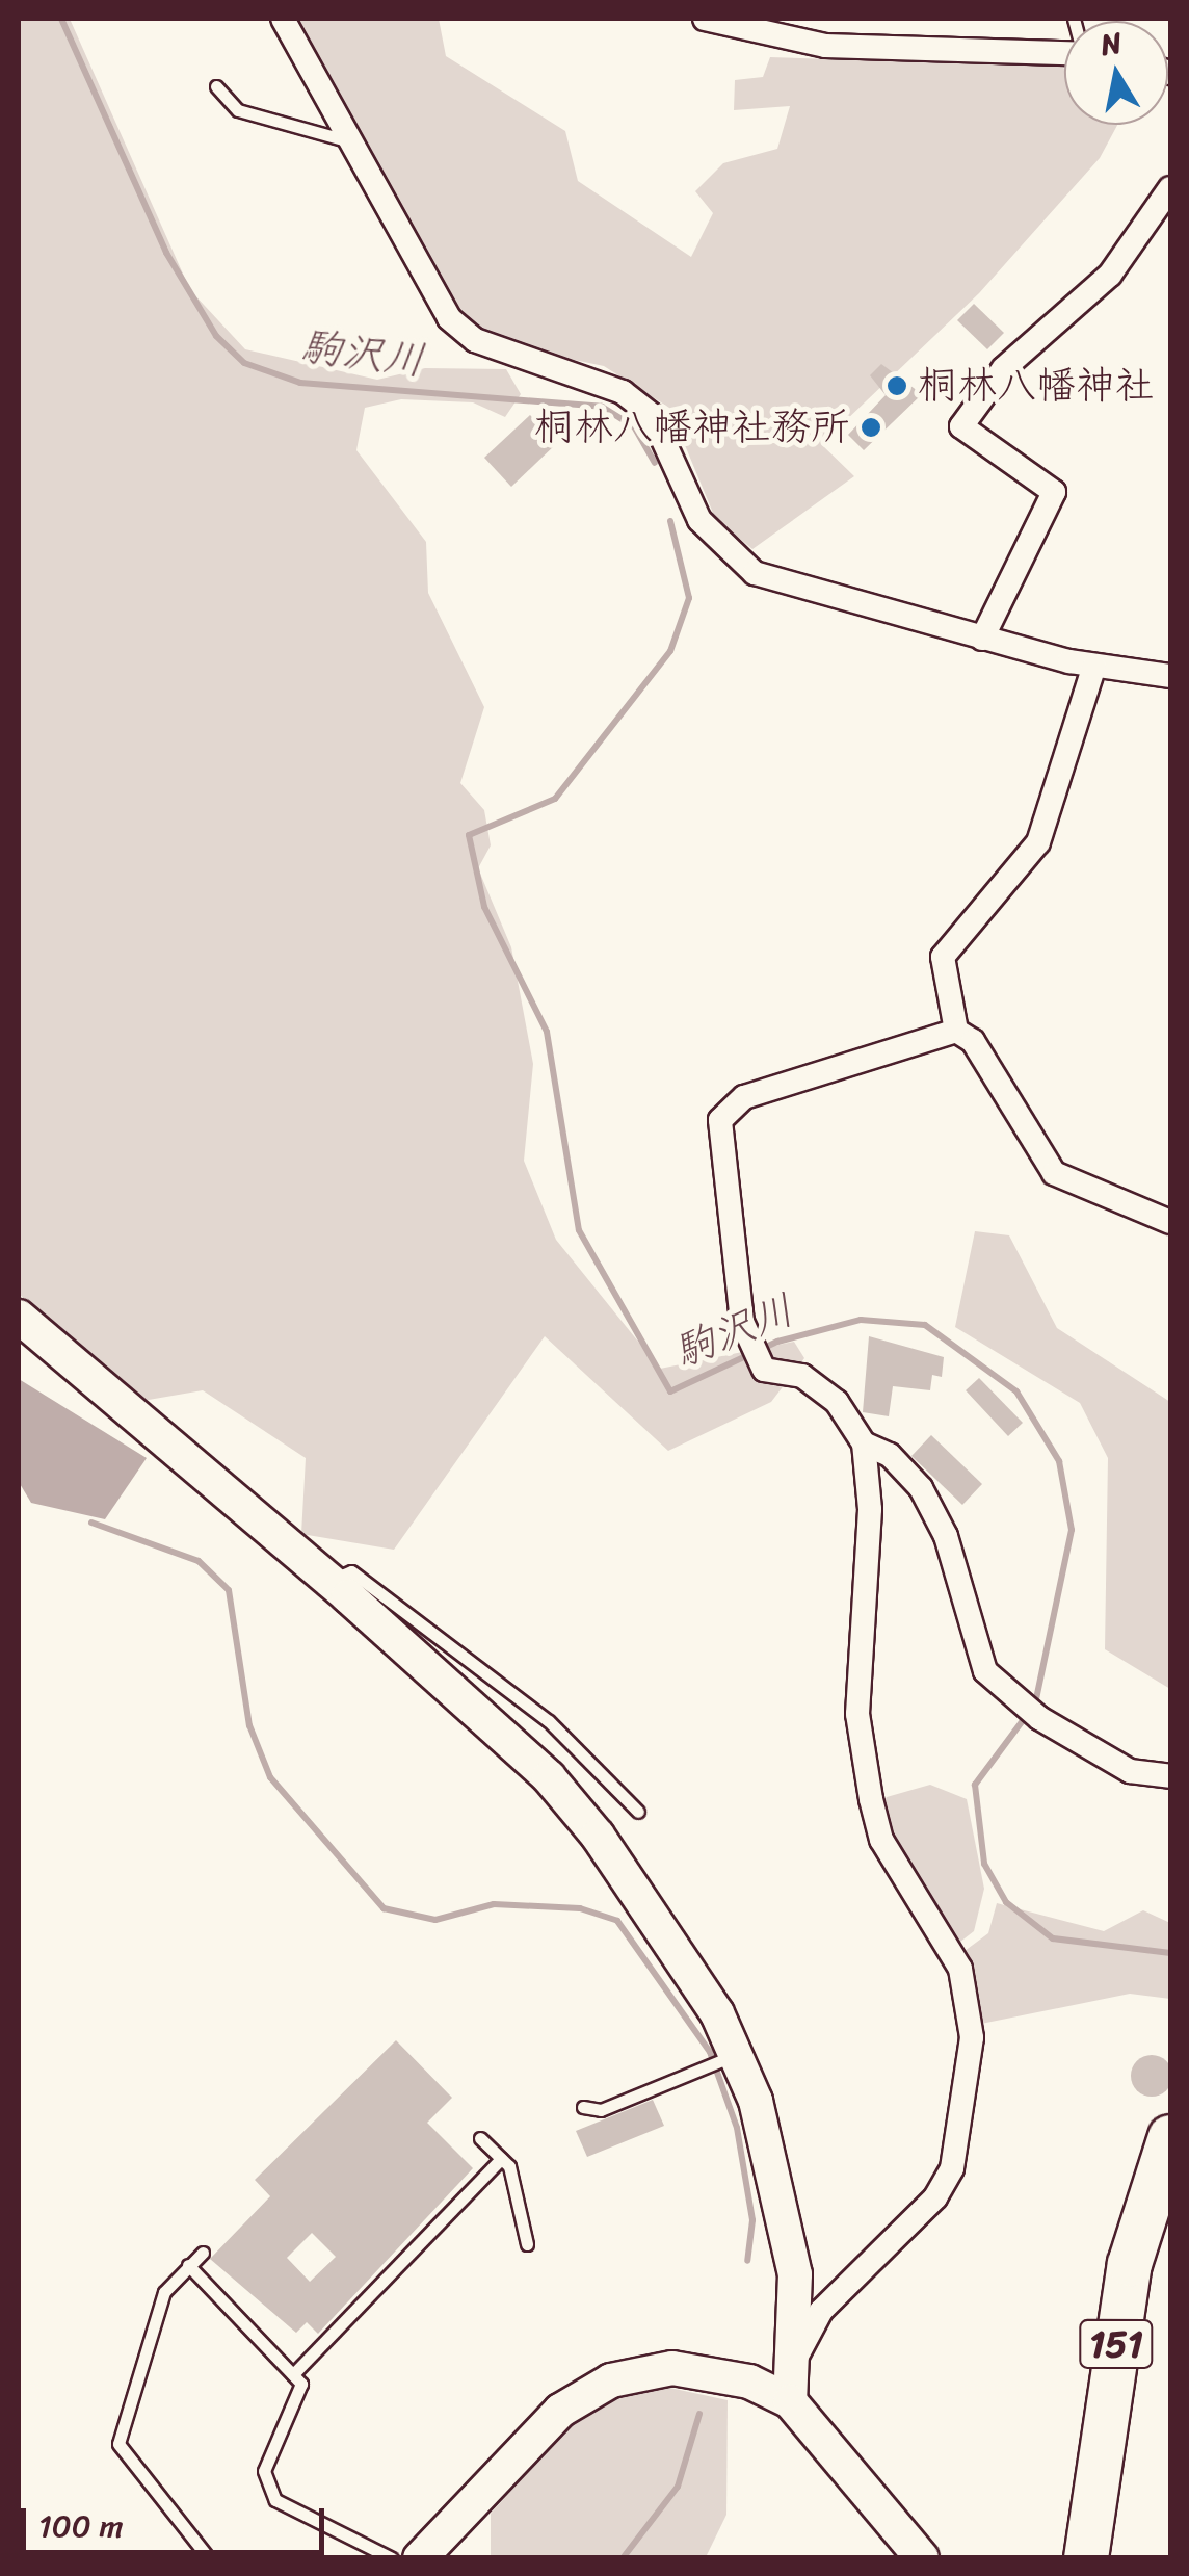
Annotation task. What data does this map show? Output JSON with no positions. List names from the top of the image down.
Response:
{
  "streets": {
    "highway": ["151"]
  },
  "water": ["駒沢川"],
  "places": ["桐林八幡神社", "桐林八幡神社務所"],
  "scale_bar": "100 m",
  "north": "top"
}
